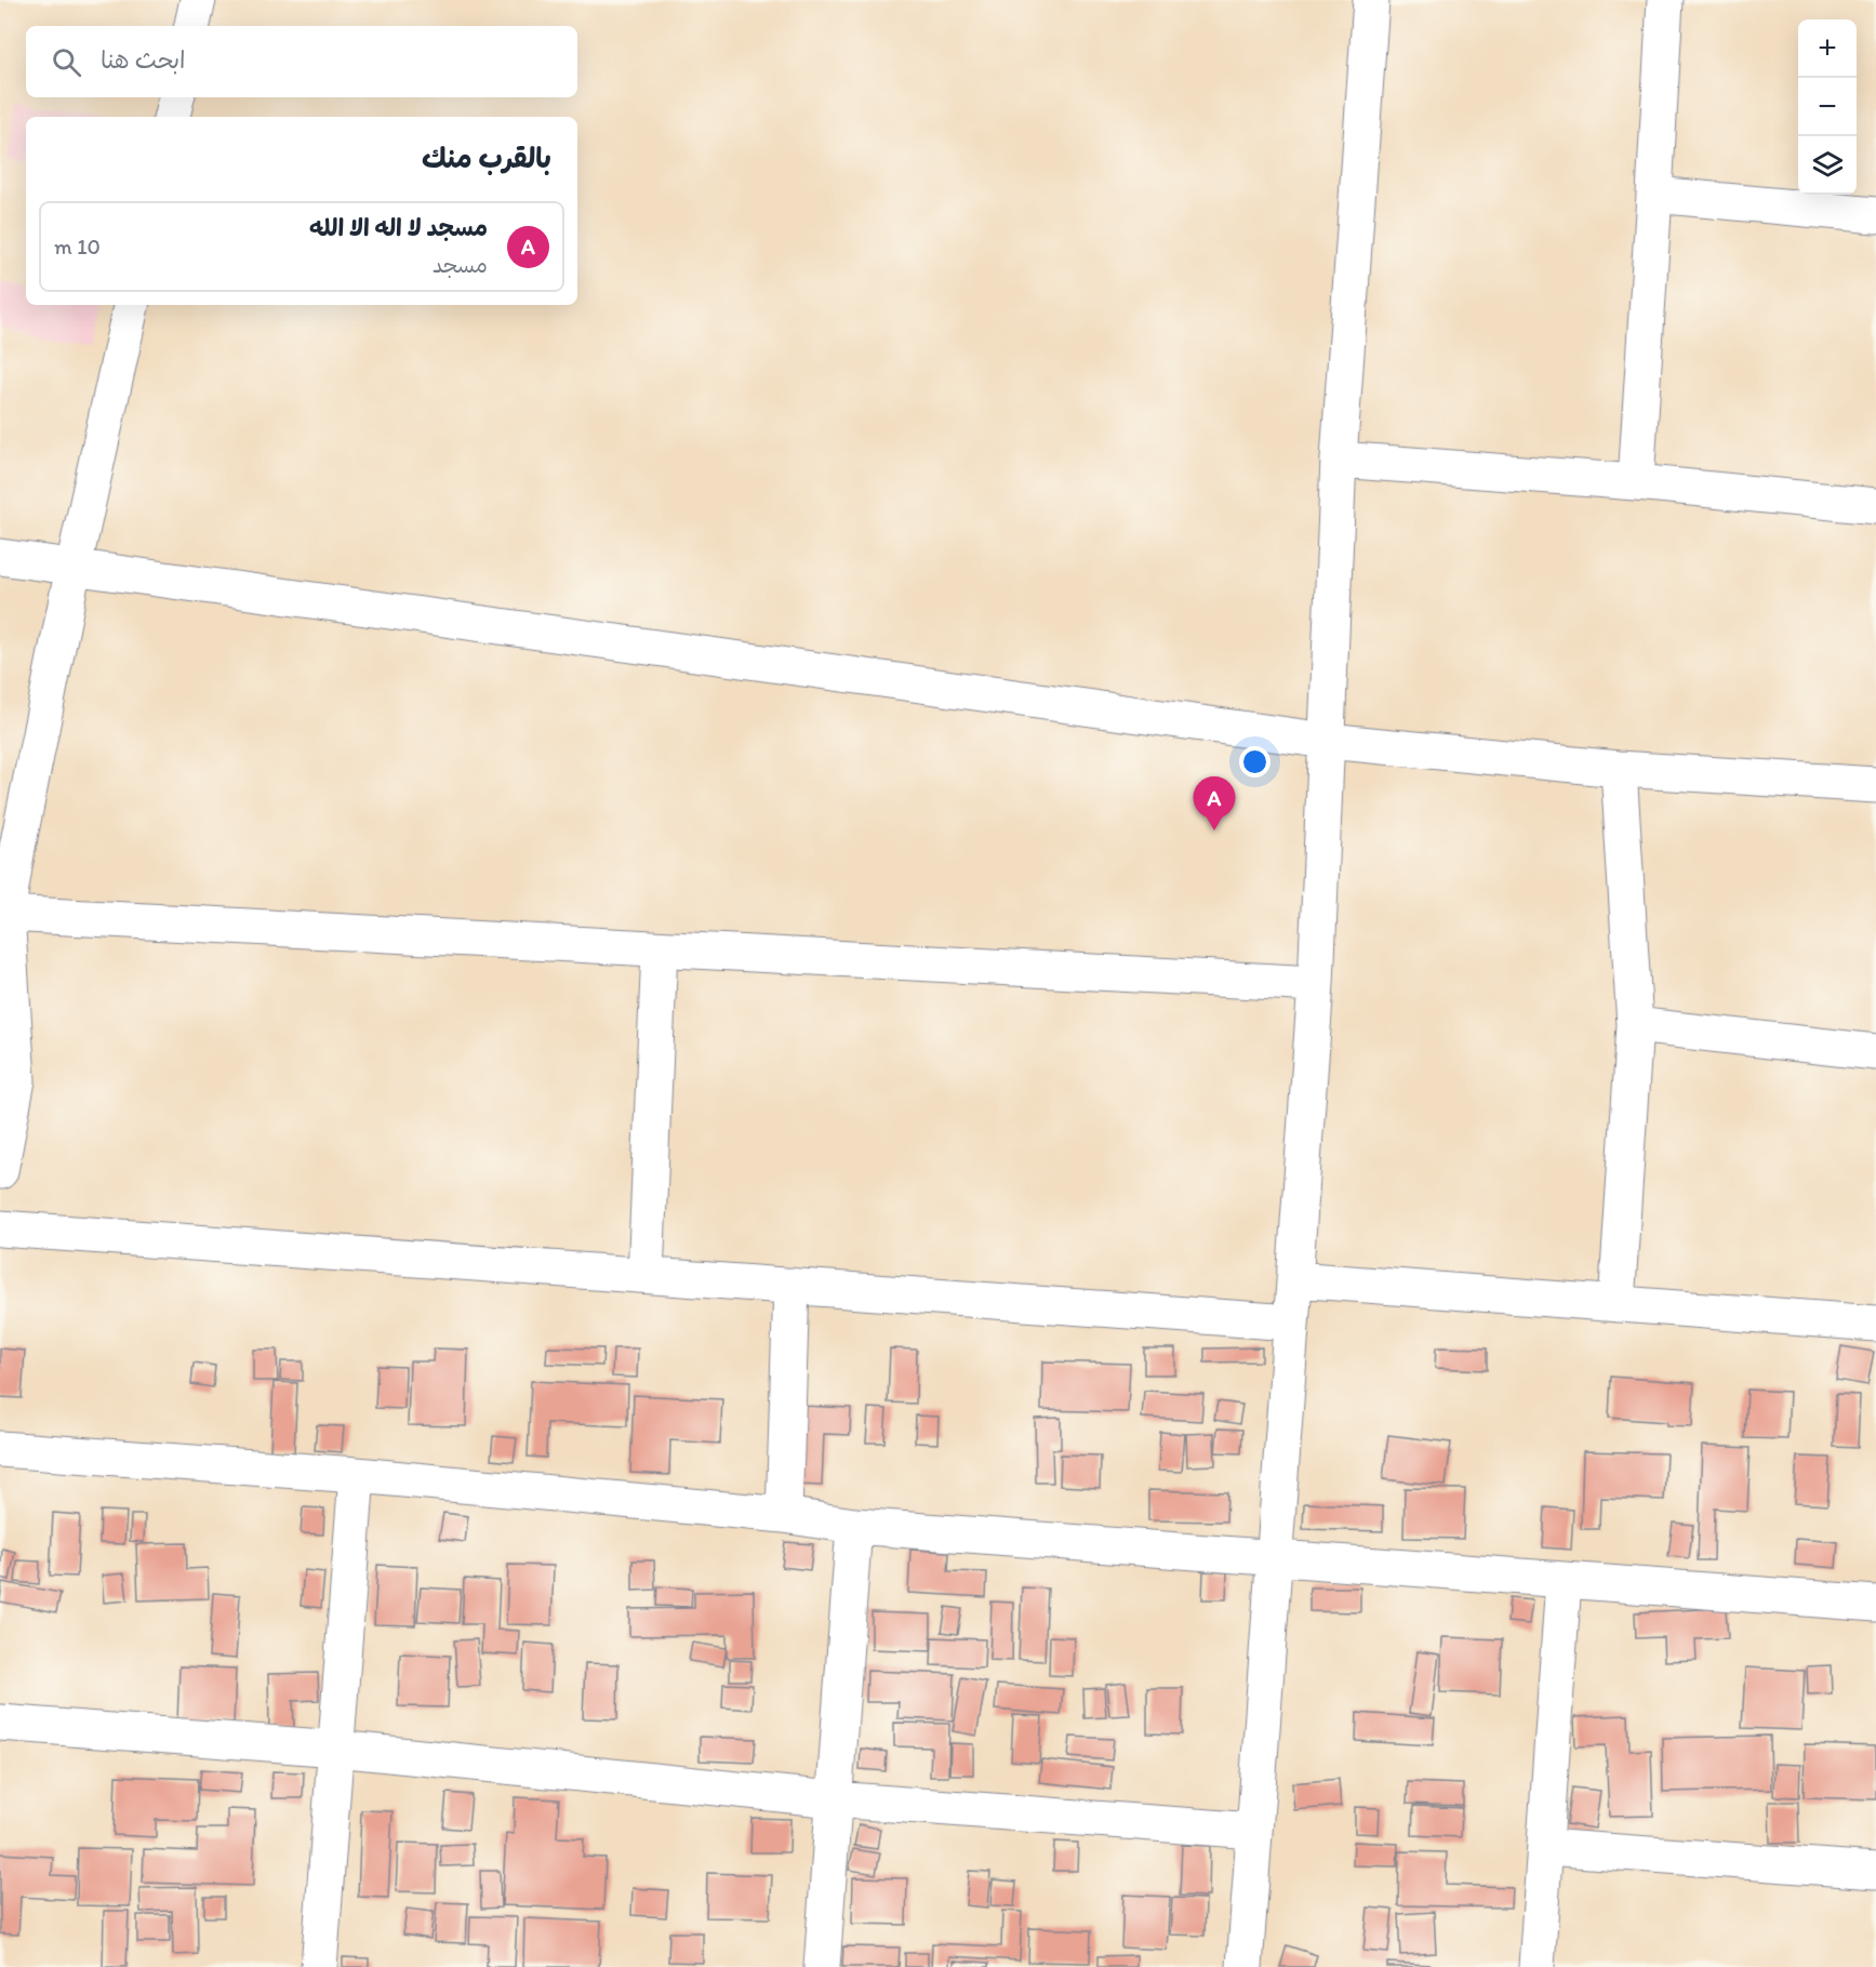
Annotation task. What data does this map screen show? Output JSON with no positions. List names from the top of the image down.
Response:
{
  "page": {
    "map_buttons": ["+", "−"],
    "search": "ابحث هنا",
    "heading": "بالقرب منك",
    "list": [
      {
        "mark": "A",
        "name": "مسجد لا اله الا الله",
        "note": "مسجد",
        "value": "10 m"
      }
    ],
    "pins": "A"
  }
}
